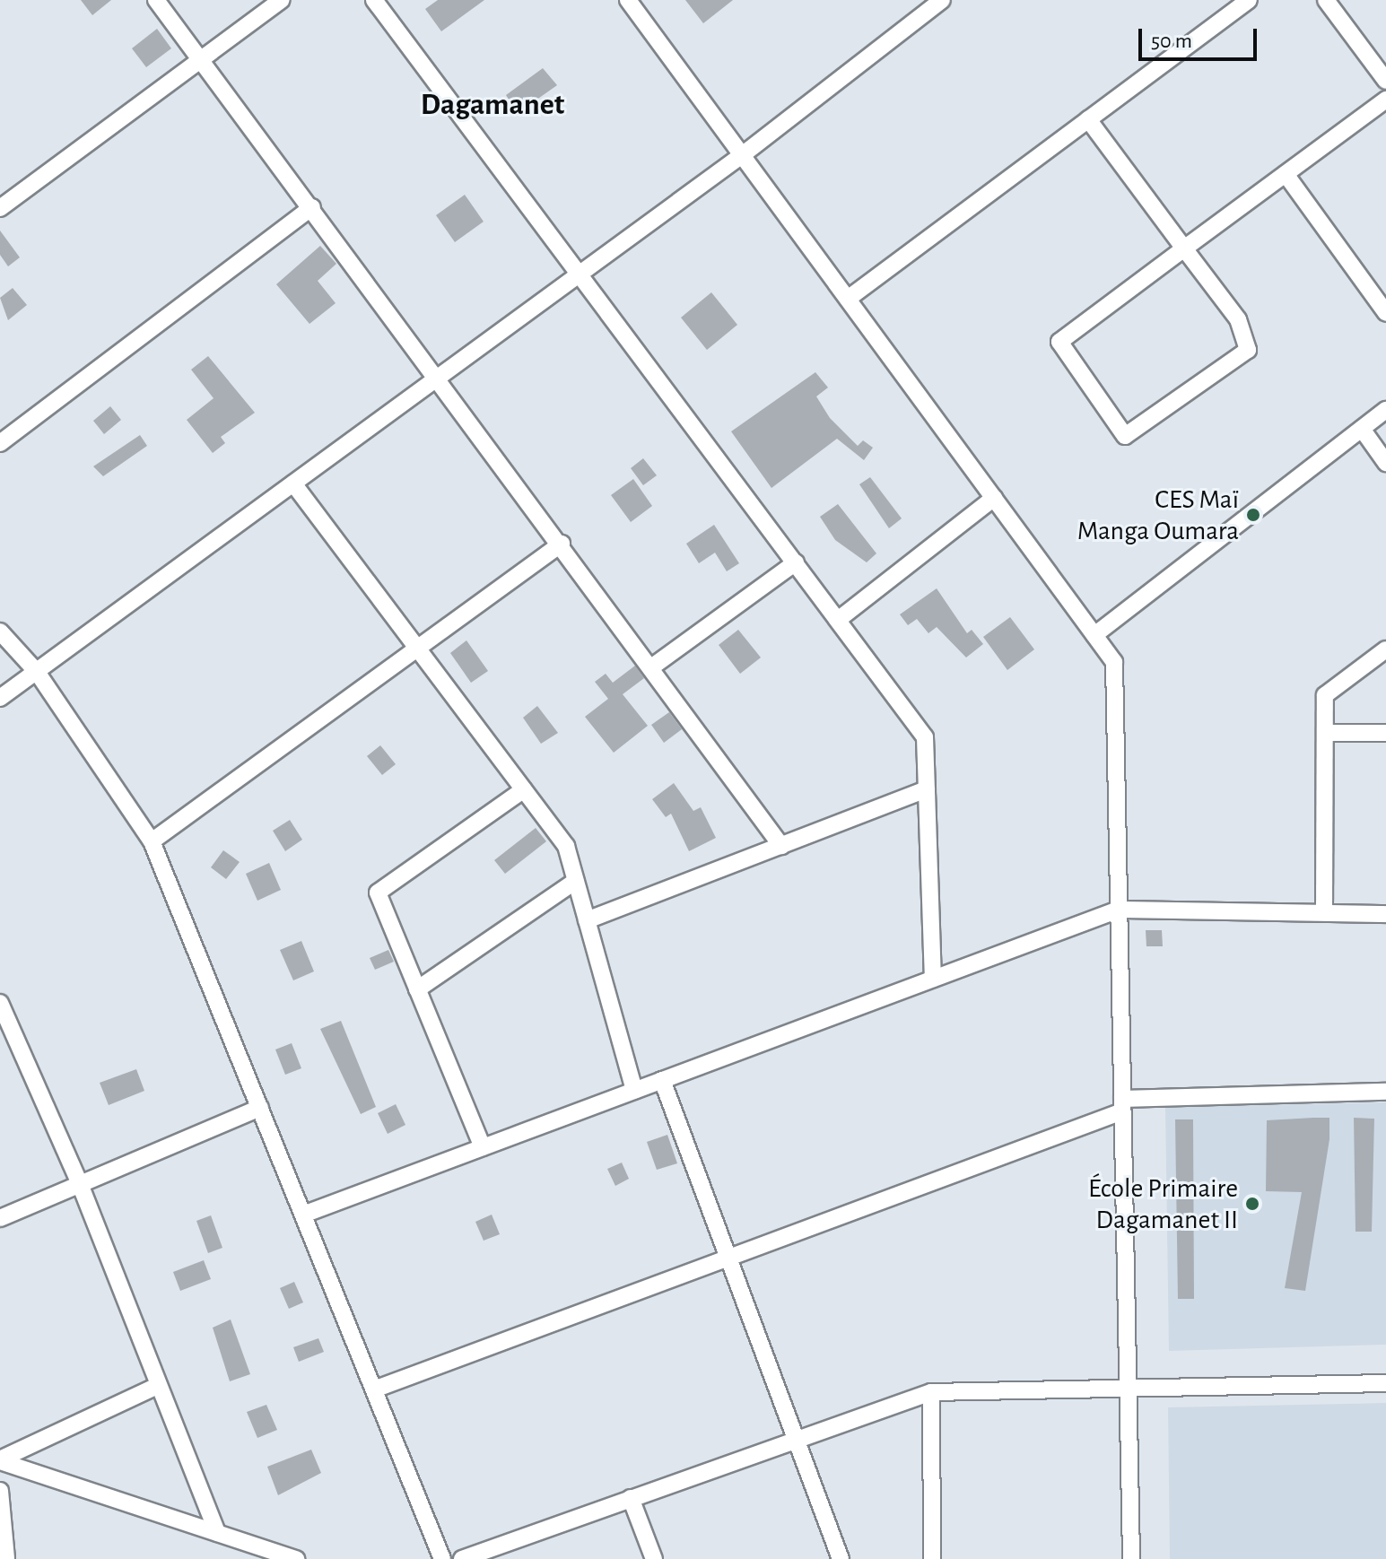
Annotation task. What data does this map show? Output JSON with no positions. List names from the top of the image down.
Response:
{
  "districts": ["Dagamanet"],
  "places": ["CES Maï Manga Oumara", "École Primaire Dagamanet II"],
  "scale_bar": "50 m"
}
